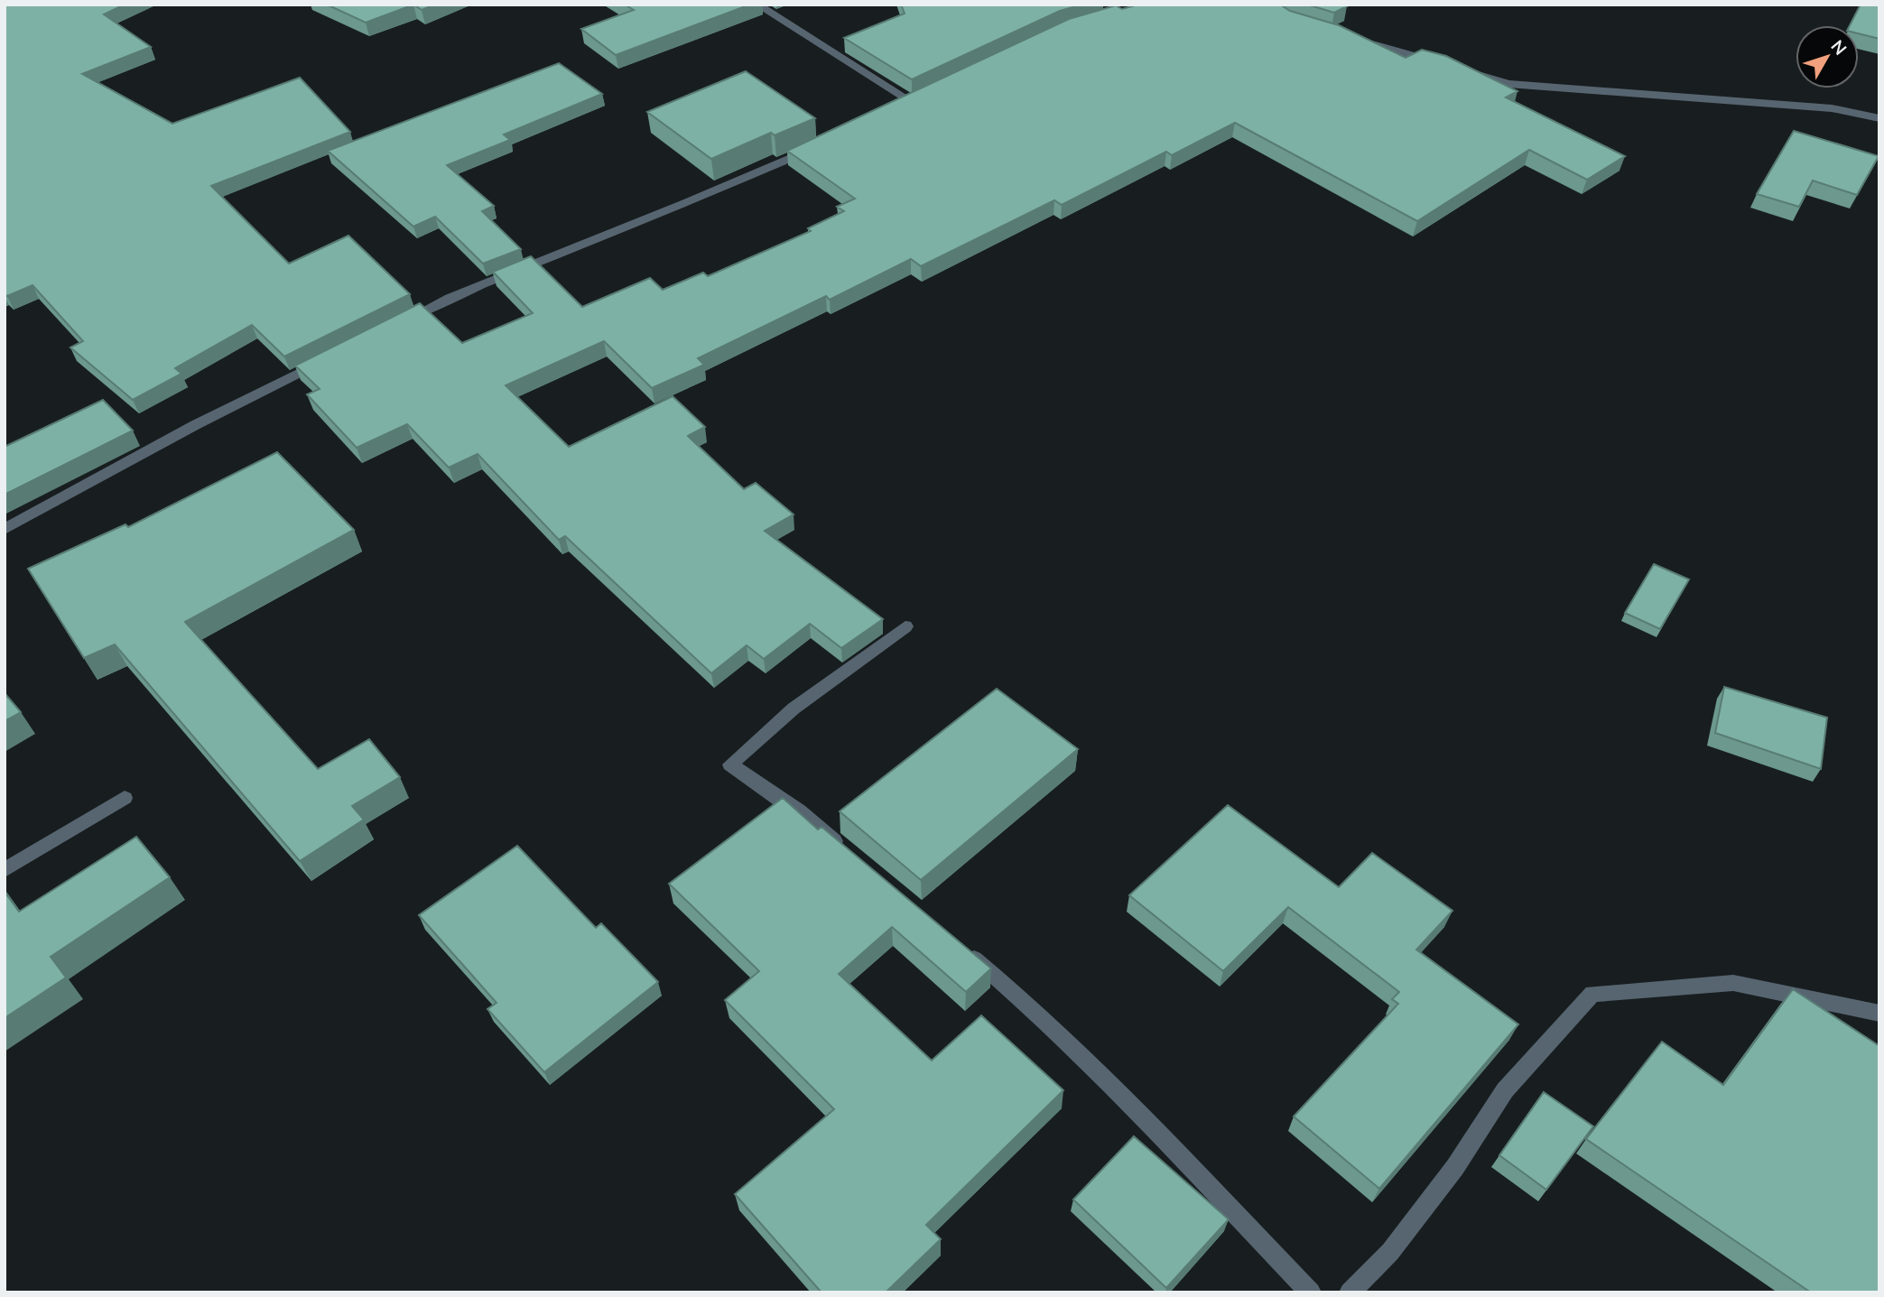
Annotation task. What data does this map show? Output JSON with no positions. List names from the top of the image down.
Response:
{
  "north": "top right"
}
